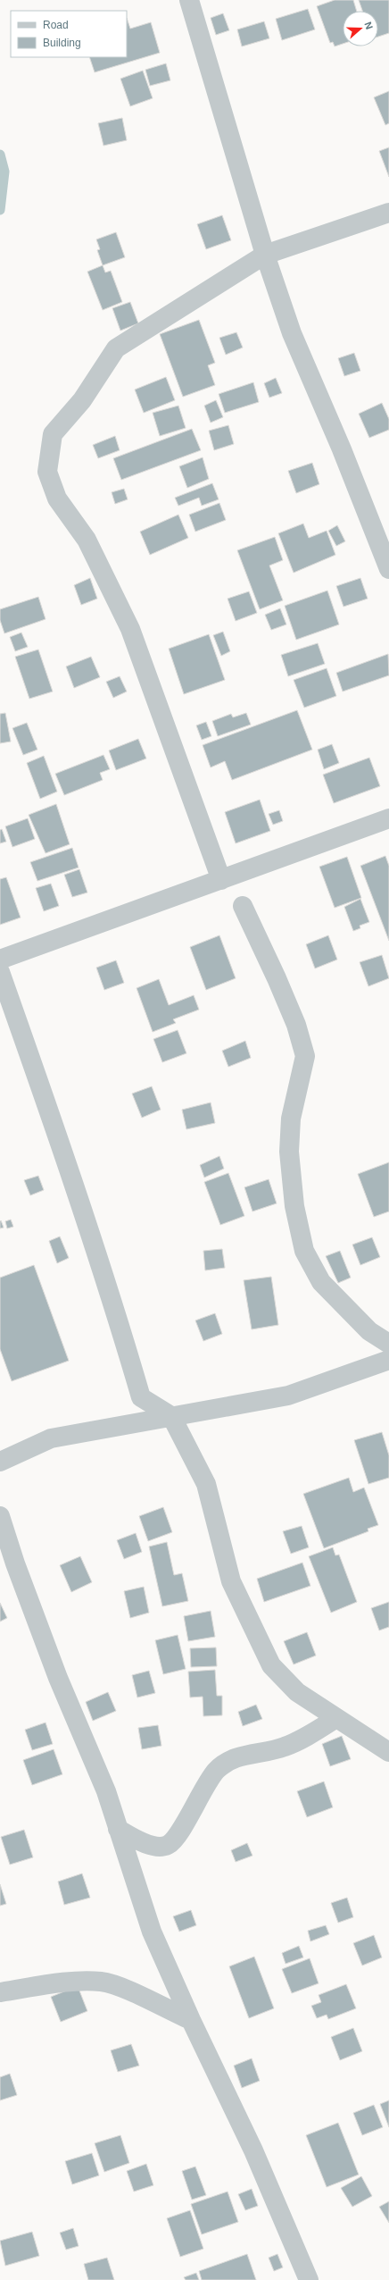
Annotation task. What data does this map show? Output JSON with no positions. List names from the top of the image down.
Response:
{
  "legend": ["Road", "Building"],
  "north": "right"
}
